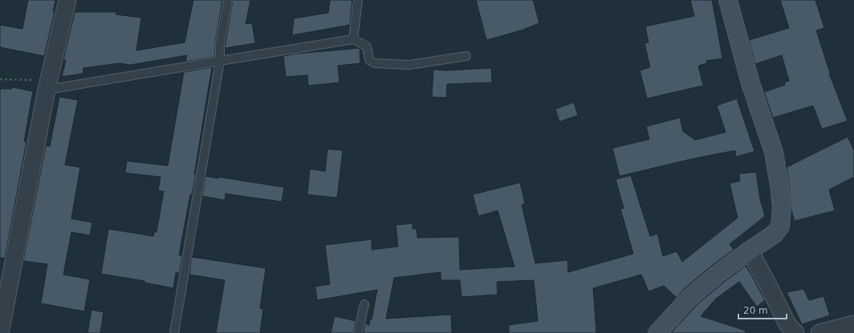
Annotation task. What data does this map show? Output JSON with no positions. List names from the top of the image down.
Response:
{
  "scale_bar": "20 m"
}
